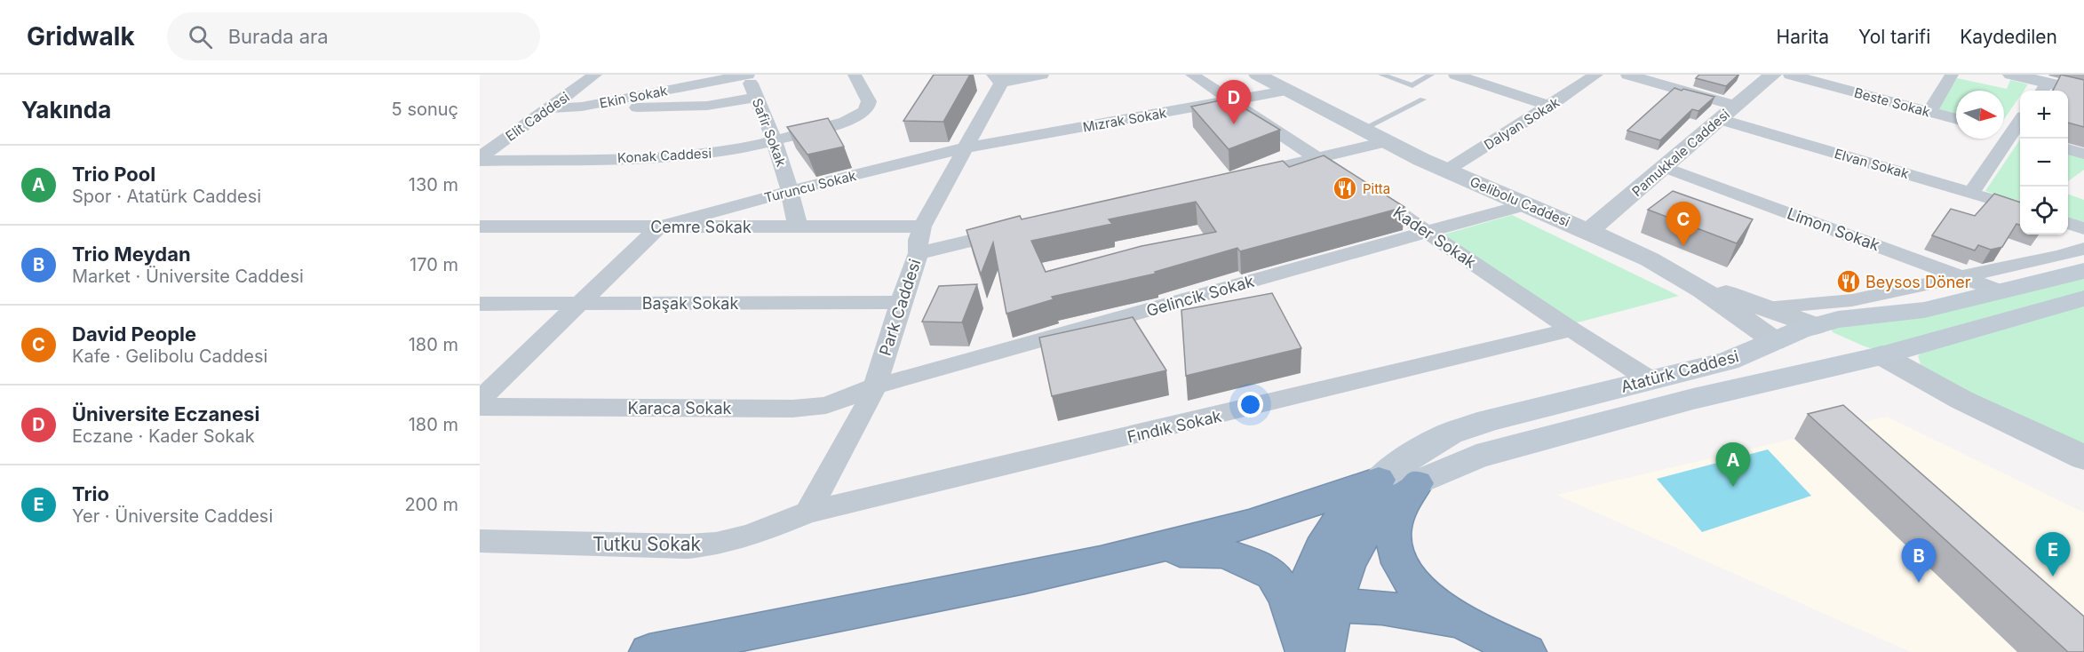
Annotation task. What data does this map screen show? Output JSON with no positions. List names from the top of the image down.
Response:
{
  "streets": {
    "main road": ["Atatürk Caddesi"],
    "street": [
      "Ekin Sokak",
      "Beste Sokak",
      "Elit Caddesi",
      "Mızrak Sokak",
      "Dalyan Sokak",
      "Safir Sokak",
      "Pamukkale Caddesi",
      "Konak Caddesi",
      "Elvan Sokak",
      "Turuncu Sokak",
      "Gelibolu Caddesi",
      "Cemre Sokak",
      "Limon Sokak",
      "Kader Sokak",
      "Gelincik Sokak",
      "Başak Sokak",
      "Park Caddesi",
      "Karaca Sokak",
      "Fındık Sokak",
      "Tutku Sokak"
    ]
  },
  "crossings": [
    ["Ekin Sokak", "Elit Caddesi"],
    ["Ekin Sokak", "Safir Sokak"],
    ["Elit Caddesi", "Konak Caddesi"],
    ["Mızrak Sokak", "Turuncu Sokak"],
    ["Mızrak Sokak", "Gelibolu Caddesi"],
    ["Mızrak Sokak", "Kader Sokak"],
    ["Mızrak Sokak", "Park Caddesi"],
    ["Dalyan Sokak", "Gelibolu Caddesi"],
    ["Safir Sokak", "Konak Caddesi"],
    ["Safir Sokak", "Turuncu Sokak"],
    ["Safir Sokak", "Cemre Sokak"],
    ["Pamukkale Caddesi", "Elvan Sokak"],
    ["Pamukkale Caddesi", "Gelibolu Caddesi"],
    ["Pamukkale Caddesi", "Limon Sokak"],
    ["Turuncu Sokak", "Cemre Sokak"],
    ["Turuncu Sokak", "Park Caddesi"],
    ["Gelibolu Caddesi", "Gelincik Sokak"],
    ["Gelibolu Caddesi", "Atatürk Caddesi"],
    ["Cemre Sokak", "Park Caddesi"],
    ["Limon Sokak", "Atatürk Caddesi"],
    ["Kader Sokak", "Gelincik Sokak"],
    ["Kader Sokak", "Atatürk Caddesi"],
    ["Kader Sokak", "Fındık Sokak"],
    ["Gelincik Sokak", "Park Caddesi"],
    ["Gelincik Sokak", "Karaca Sokak"],
    ["Başak Sokak", "Park Caddesi"],
    ["Park Caddesi", "Karaca Sokak"],
    ["Park Caddesi", "Fındık Sokak"],
    ["Park Caddesi", "Tutku Sokak"],
    ["Fındık Sokak", "Tutku Sokak"]
  ],
  "places": {
    "restaurant": ["Pitta", "Beysos Döner"]
  },
  "north": "right",
  "page": {
    "header": "Gridwalk",
    "search": "Burada ara",
    "nav": ["Harita", "Yol tarifi", "Kaydedilen"],
    "heading": ["Yakında", "5 sonuç"],
    "pins": [
      "D",
      "C",
      "A",
      "E",
      "B"
    ],
    "map_buttons": ["+", "−"],
    "list": [
      {
        "mark": "A",
        "name": "Trio Pool",
        "note": "Spor · Atatürk Caddesi",
        "value": "130 m"
      },
      {
        "mark": "B",
        "name": "Trio Meydan",
        "note": "Market · Üniversite Caddesi",
        "value": "170 m"
      },
      {
        "mark": "C",
        "name": "David People",
        "note": "Kafe · Gelibolu Caddesi",
        "value": "180 m"
      },
      {
        "mark": "D",
        "name": "Üniversite Eczanesi",
        "note": "Eczane · Kader Sokak",
        "value": "180 m"
      },
      {
        "mark": "E",
        "name": "Trio",
        "note": "Yer · Üniversite Caddesi",
        "value": "200 m"
      }
    ]
  }
}
